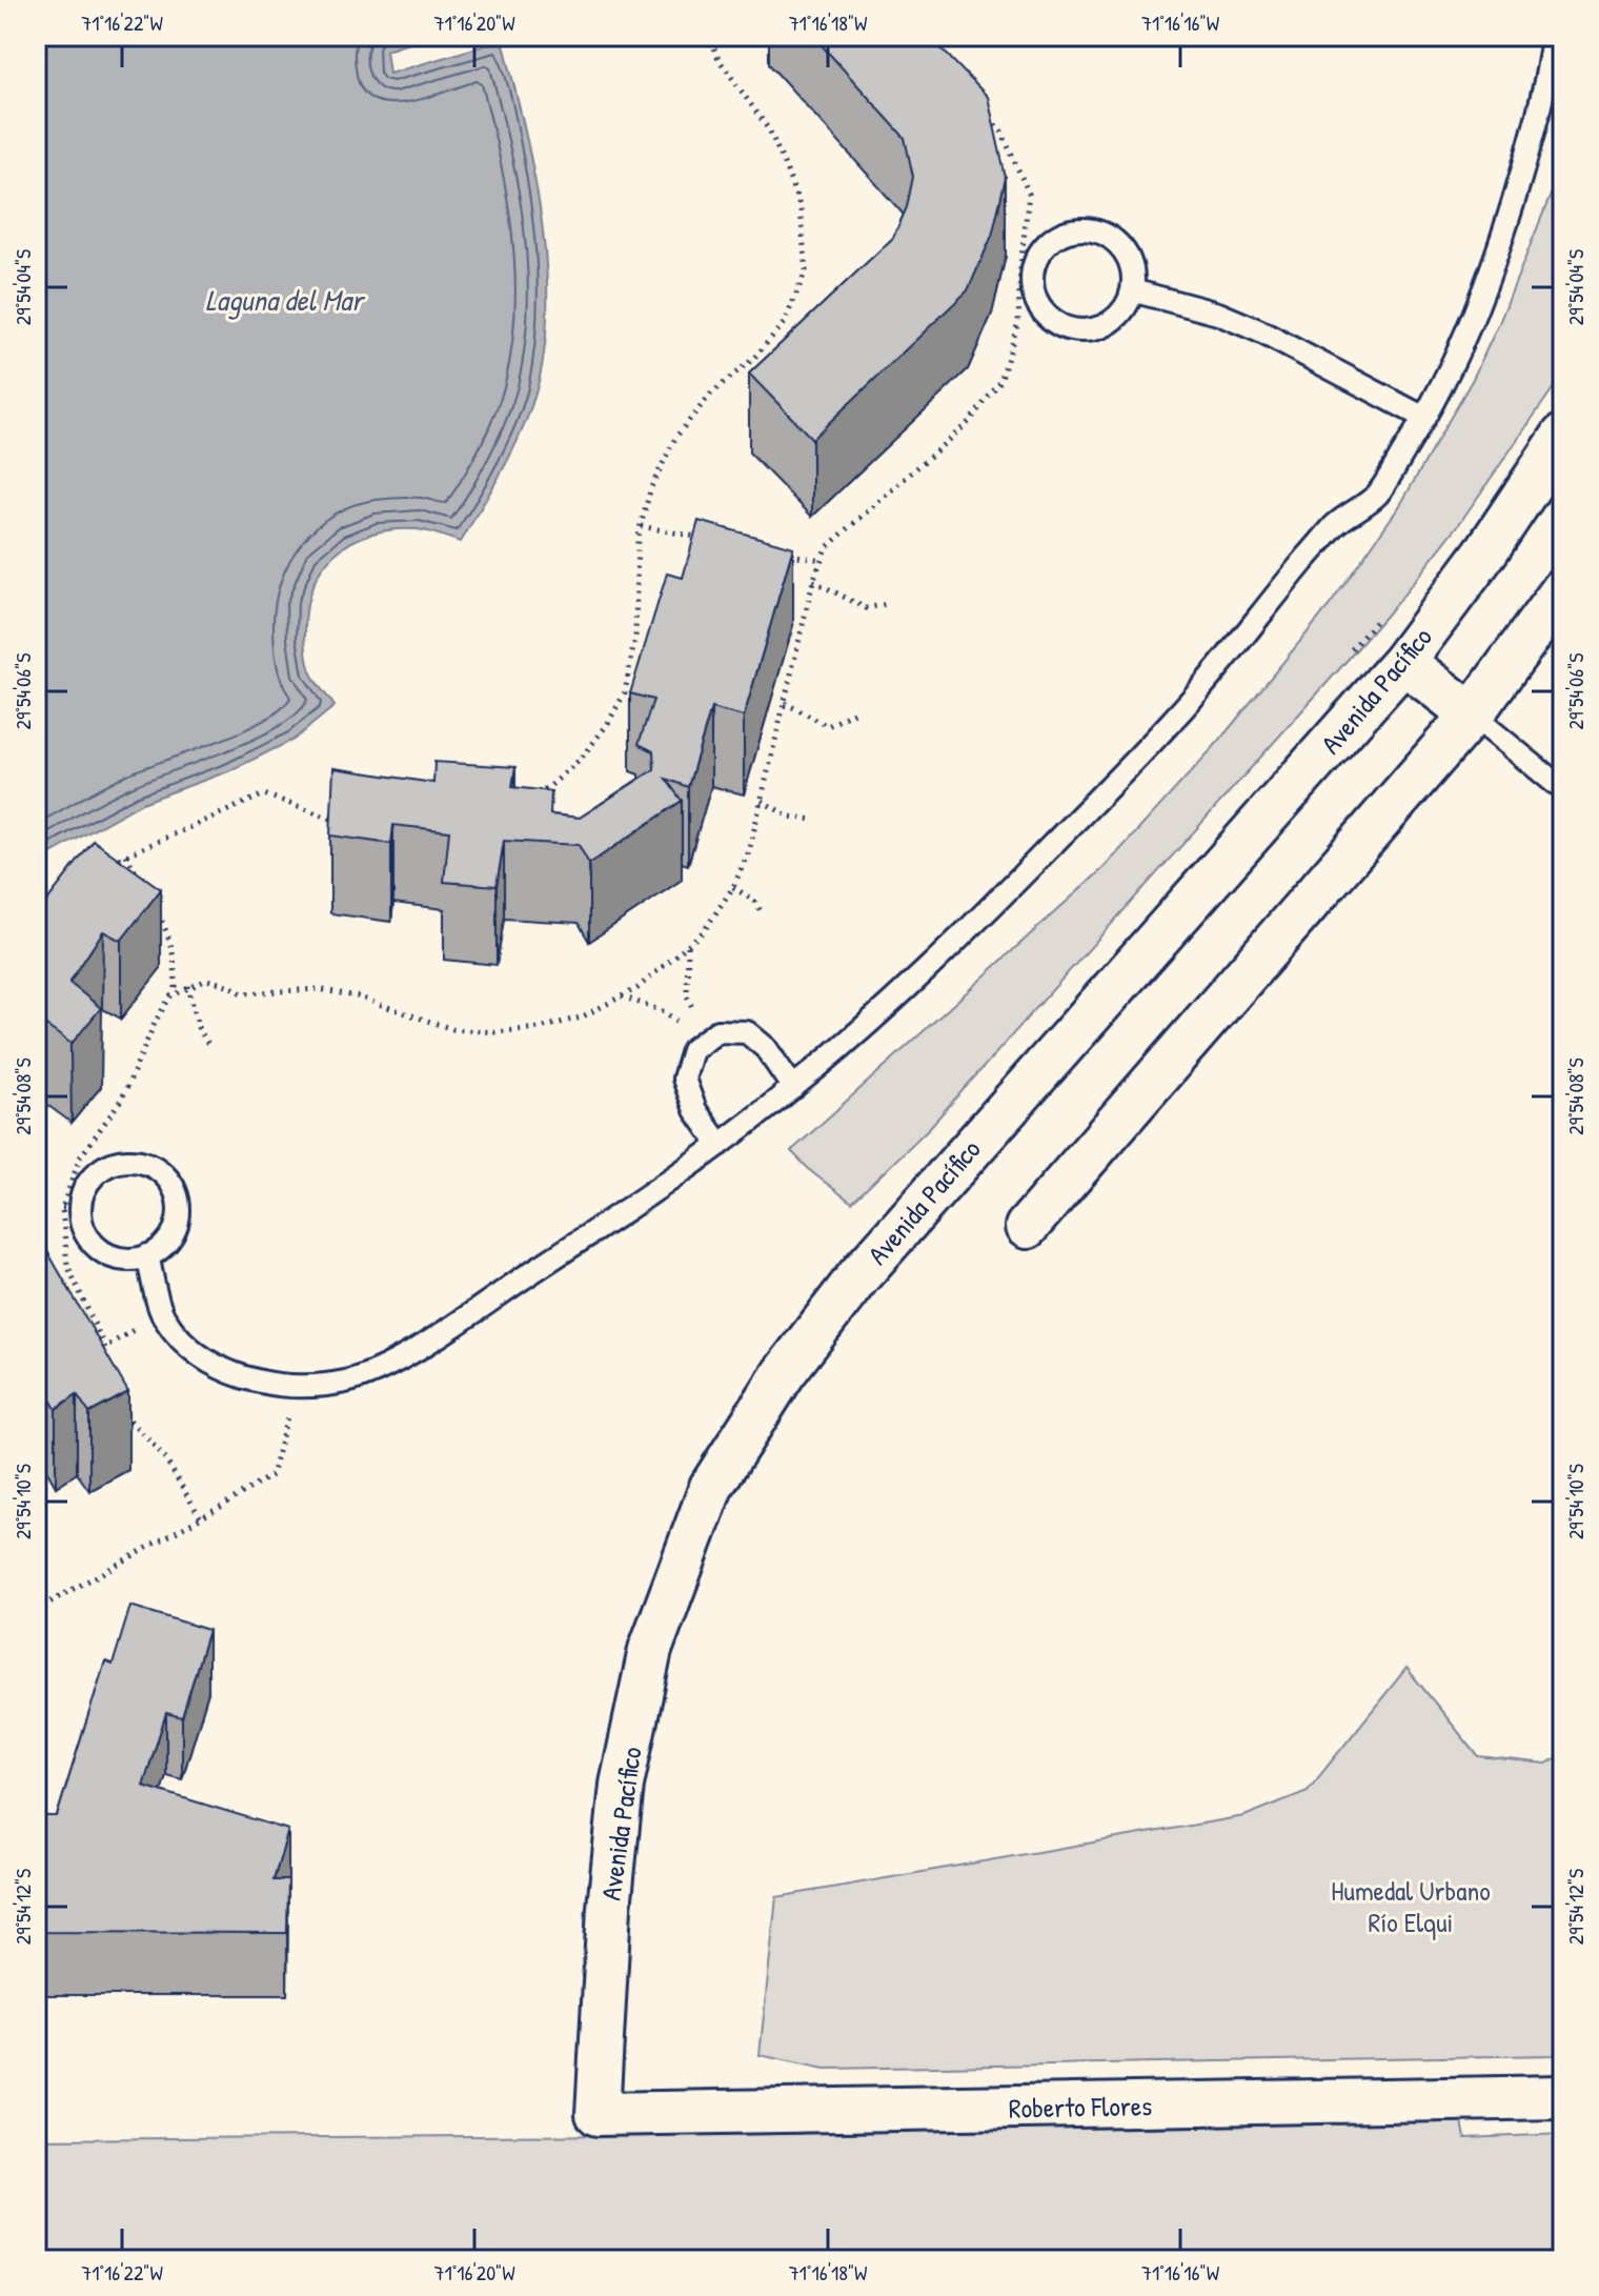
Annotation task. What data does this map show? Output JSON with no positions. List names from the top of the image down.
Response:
{
  "streets": {
    "street": ["Avenida Pacífico", "Roberto Flores"]
  },
  "crossings": [
    ["Avenida Pacífico", "Roberto Flores"]
  ],
  "water": ["Laguna del Mar"],
  "parks": ["Humedal Urbano Río Elqui"],
  "coordinates": [
    "71°16'22\"W",
    "71°16'20\"W",
    "71°16'18\"W",
    "71°16'16\"W",
    "29°54'04\"S",
    "29°54'06\"S",
    "29°54'08\"S",
    "29°54'10\"S",
    "29°54'12\"S"
  ]
}
